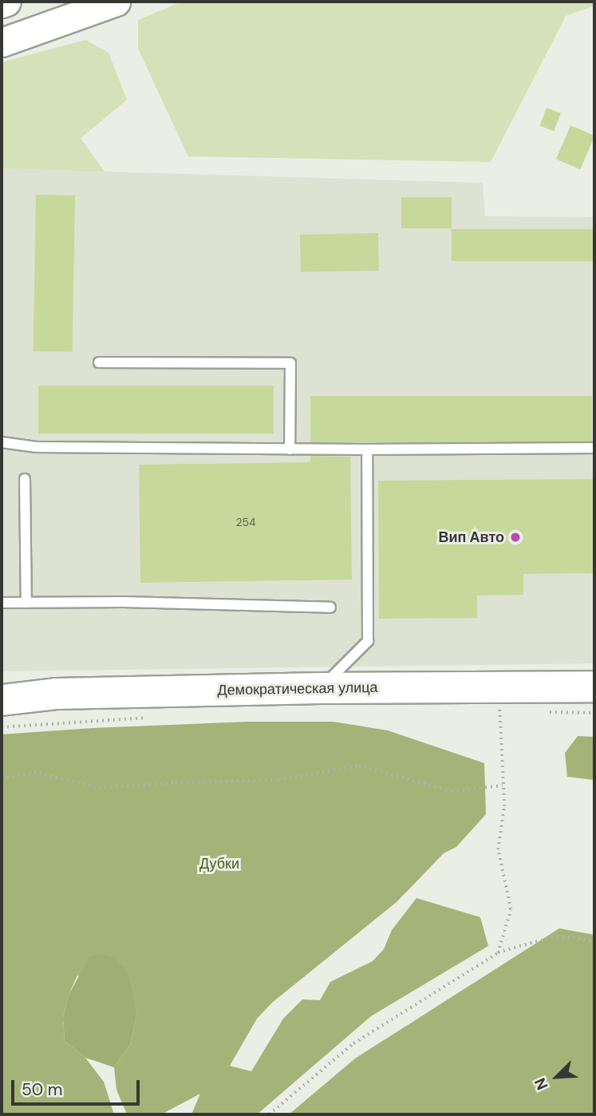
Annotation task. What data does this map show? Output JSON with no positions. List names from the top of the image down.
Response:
{
  "streets": {
    "main road": ["Демократическая улица"]
  },
  "parks": ["Дубки"],
  "places": ["Вип Авто"],
  "house_numbers": ["254"],
  "scale_bar": "50 m",
  "north": "bottom left"
}
